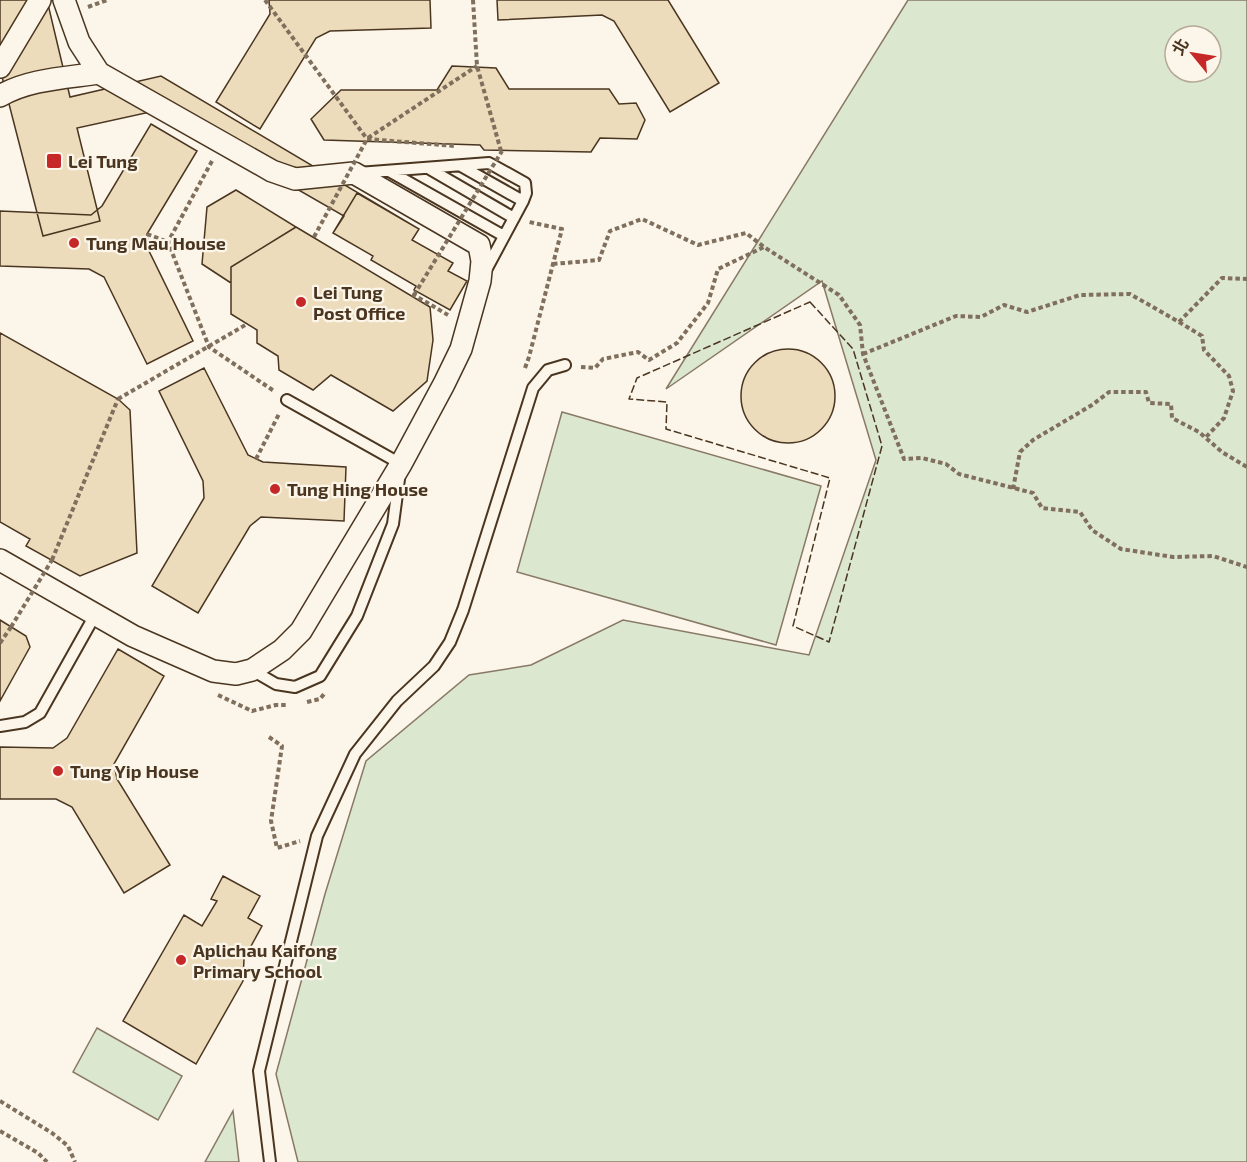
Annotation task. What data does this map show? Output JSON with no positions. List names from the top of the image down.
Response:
{
  "places": {
    "transit": ["Lei Tung"],
    "other": [
      "Tung Mau House",
      "Lei Tung Post Office",
      "Tung Hing House",
      "Tung Yip House",
      "Aplichau Kaifong Primary School"
    ]
  },
  "north": "top left"
}
